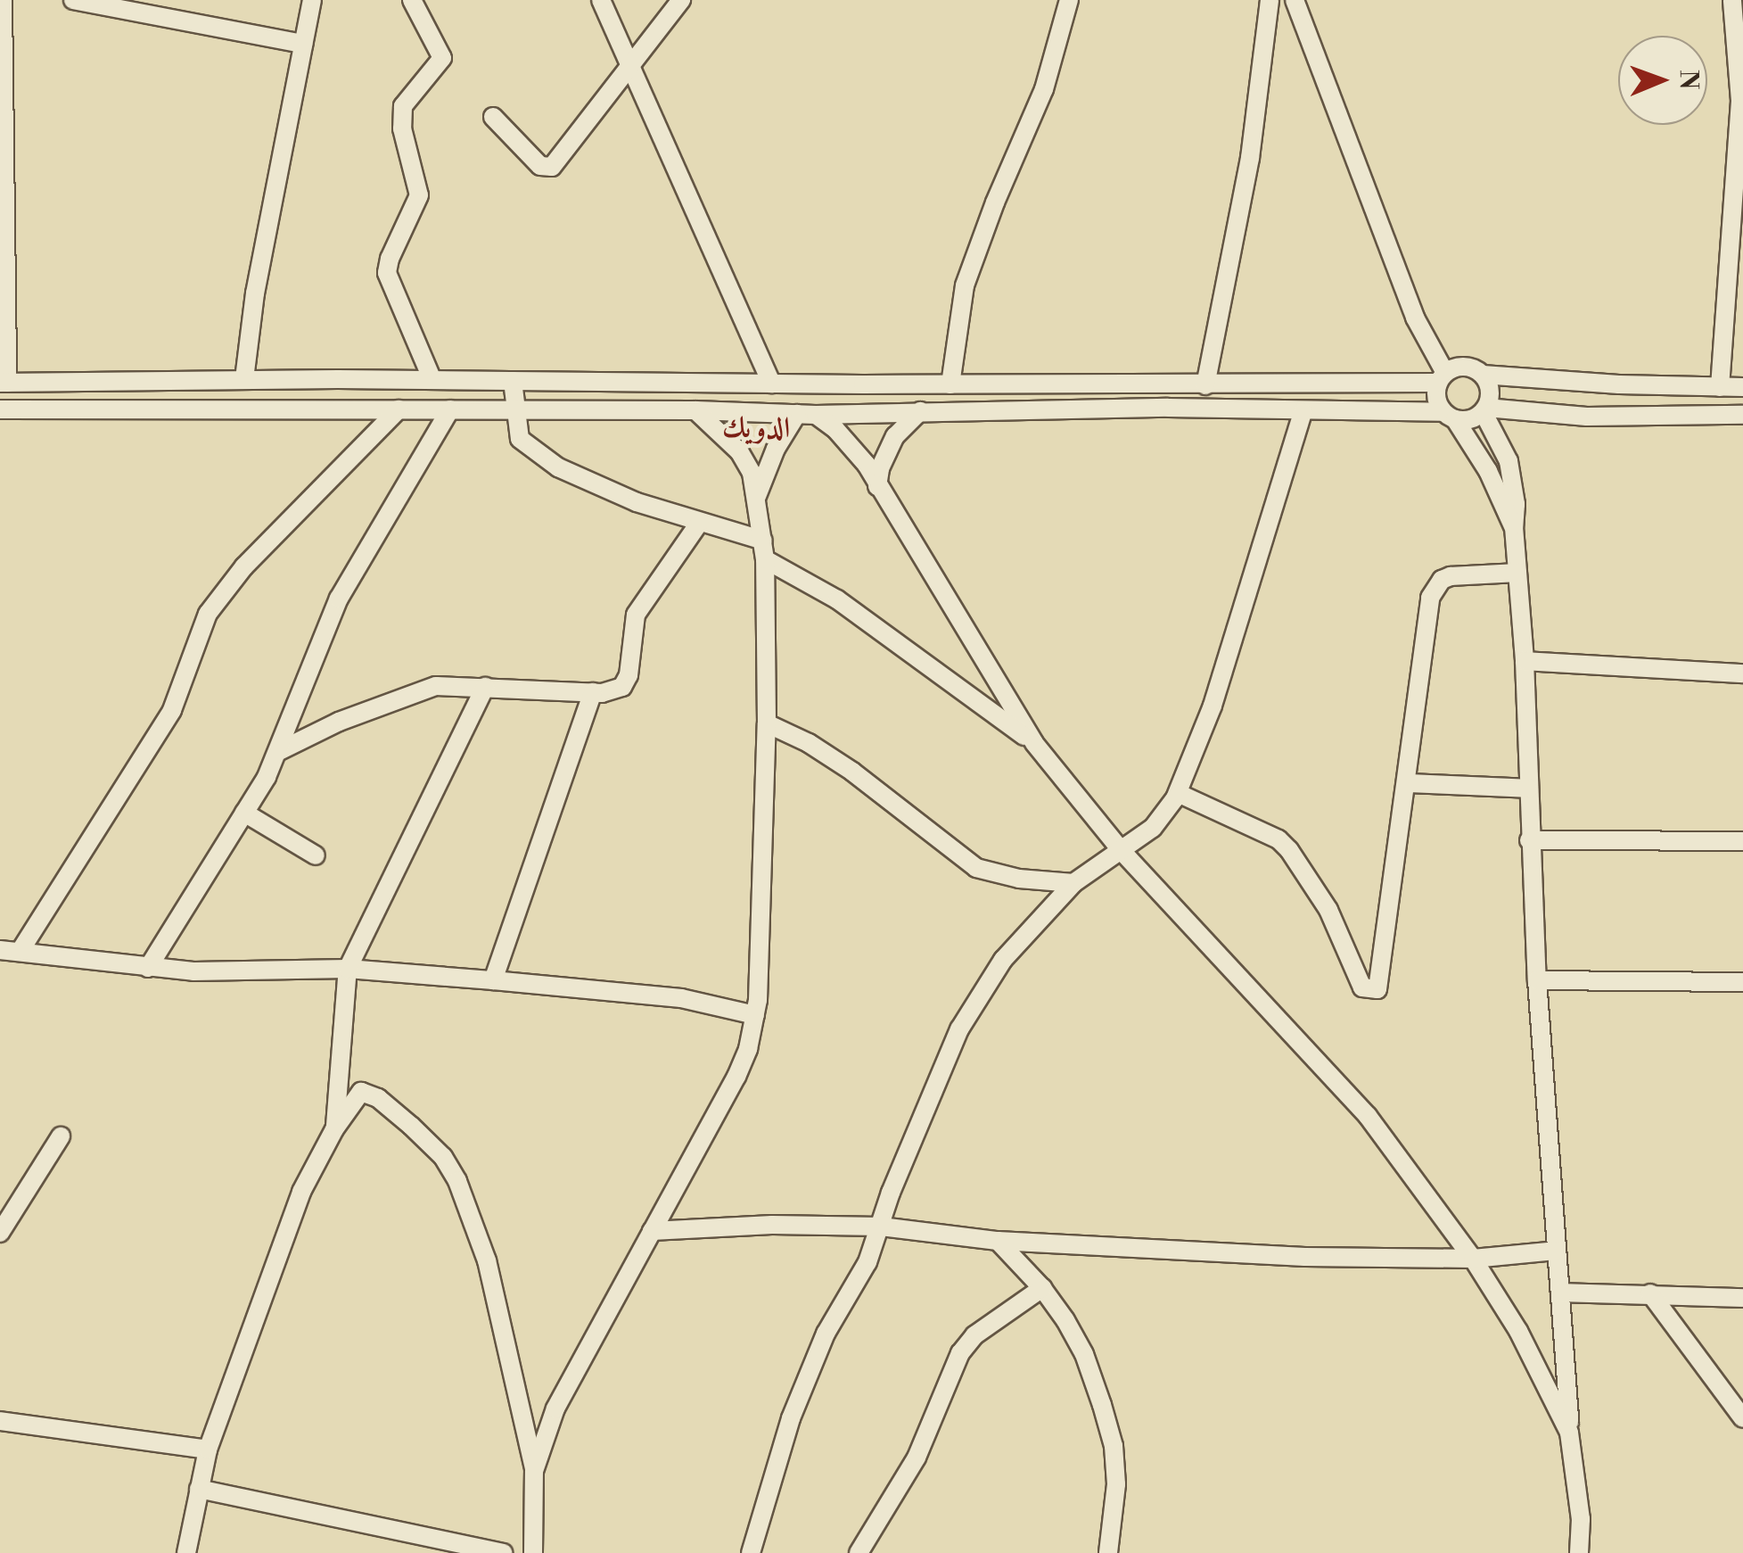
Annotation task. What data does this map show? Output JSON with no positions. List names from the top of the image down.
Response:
{
  "districts": ["الدويك"],
  "north": "right"
}
